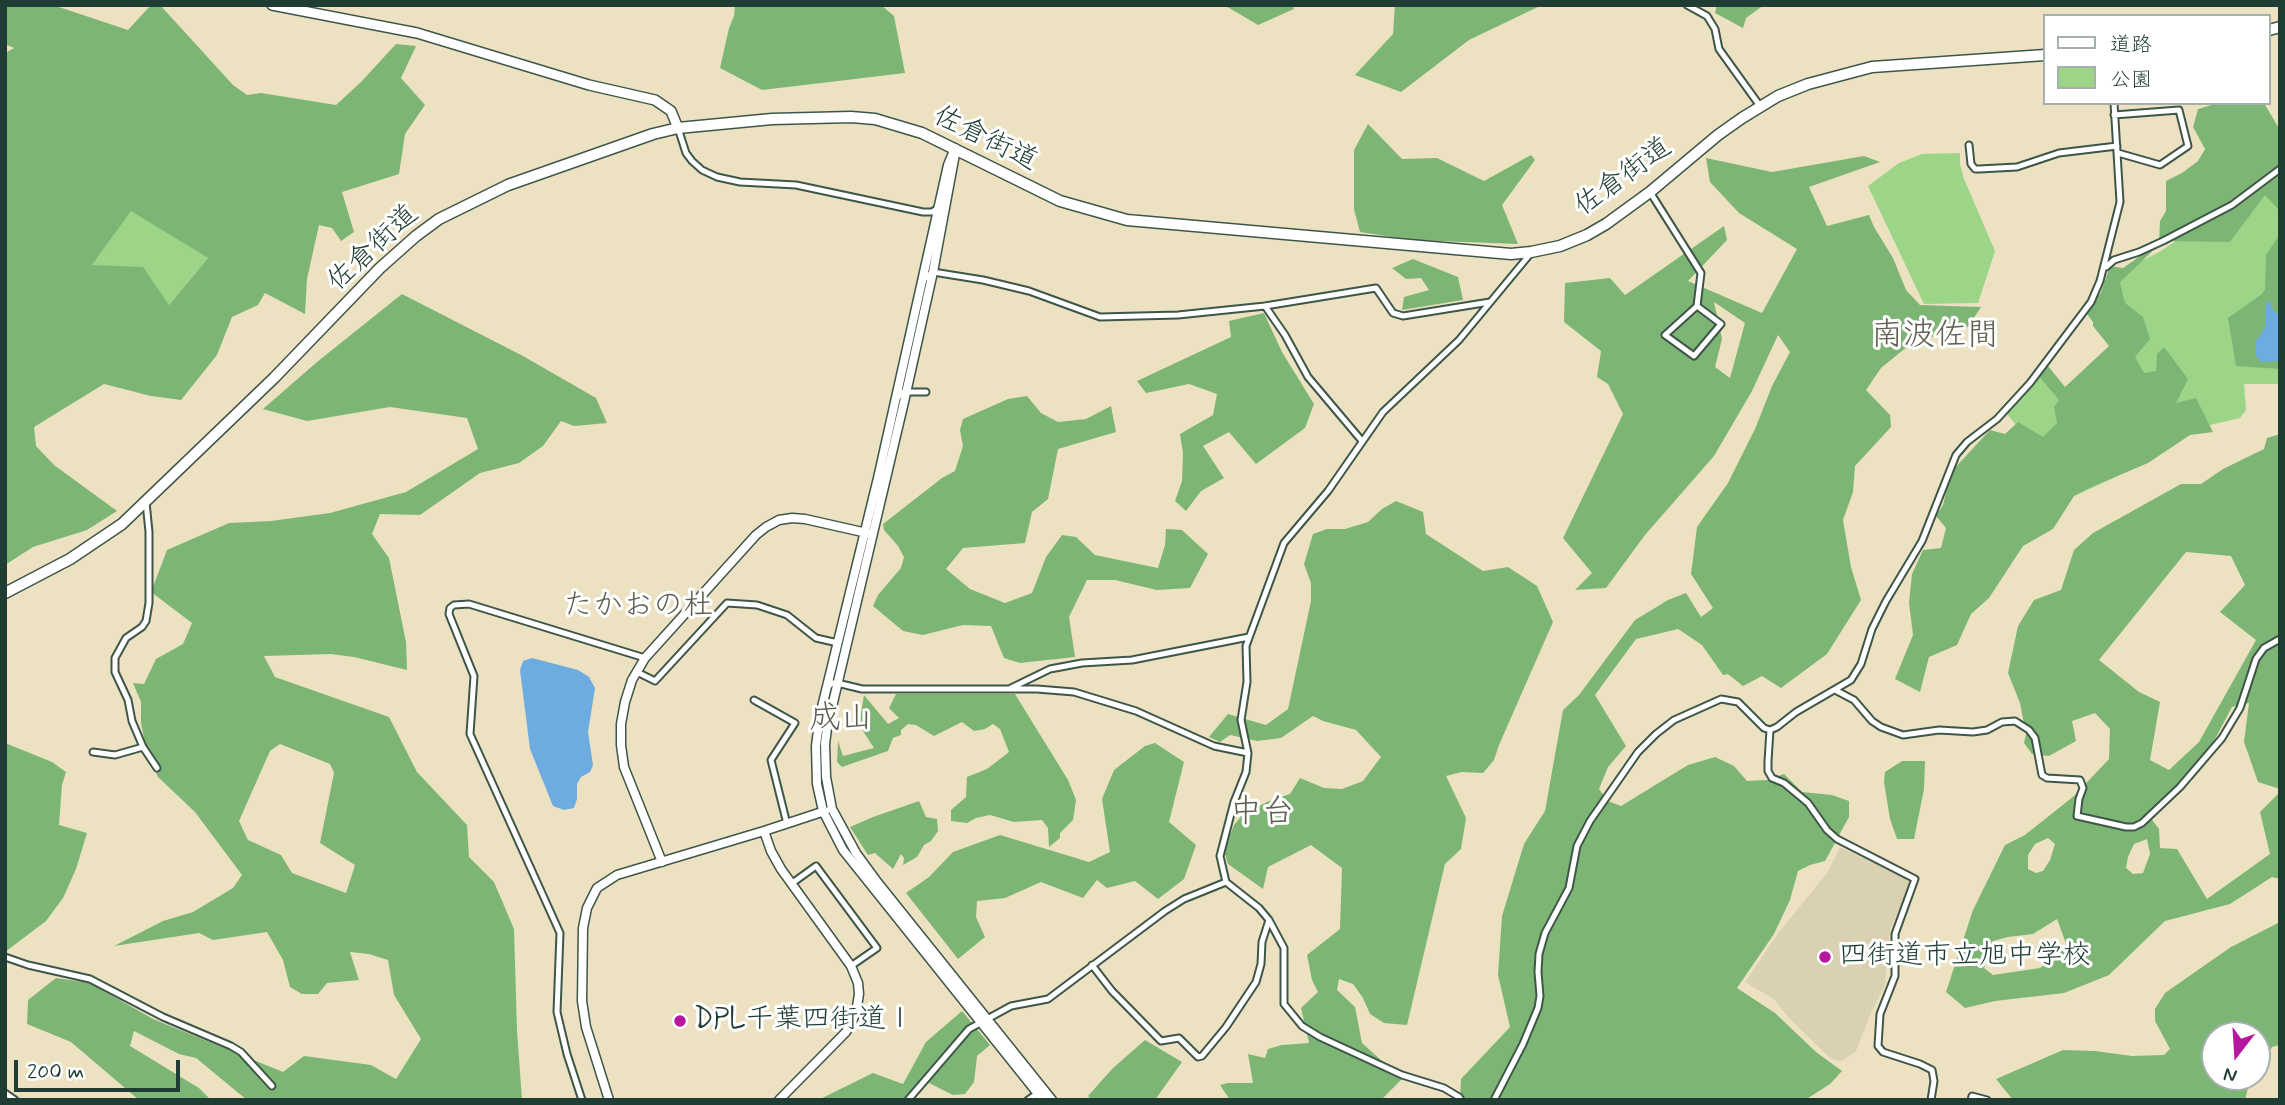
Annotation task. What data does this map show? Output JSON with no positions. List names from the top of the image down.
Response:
{
  "streets": {
    "highway": ["佐倉街道"]
  },
  "districts": [
    "南波佐間",
    "たかおの杜",
    "成山",
    "中台"
  ],
  "places": ["四街道市立旭中学校", "DPL千葉四街道Ⅰ"],
  "legend": ["道路", "公園"],
  "scale_bar": "200 m",
  "north": "bottom"
}
